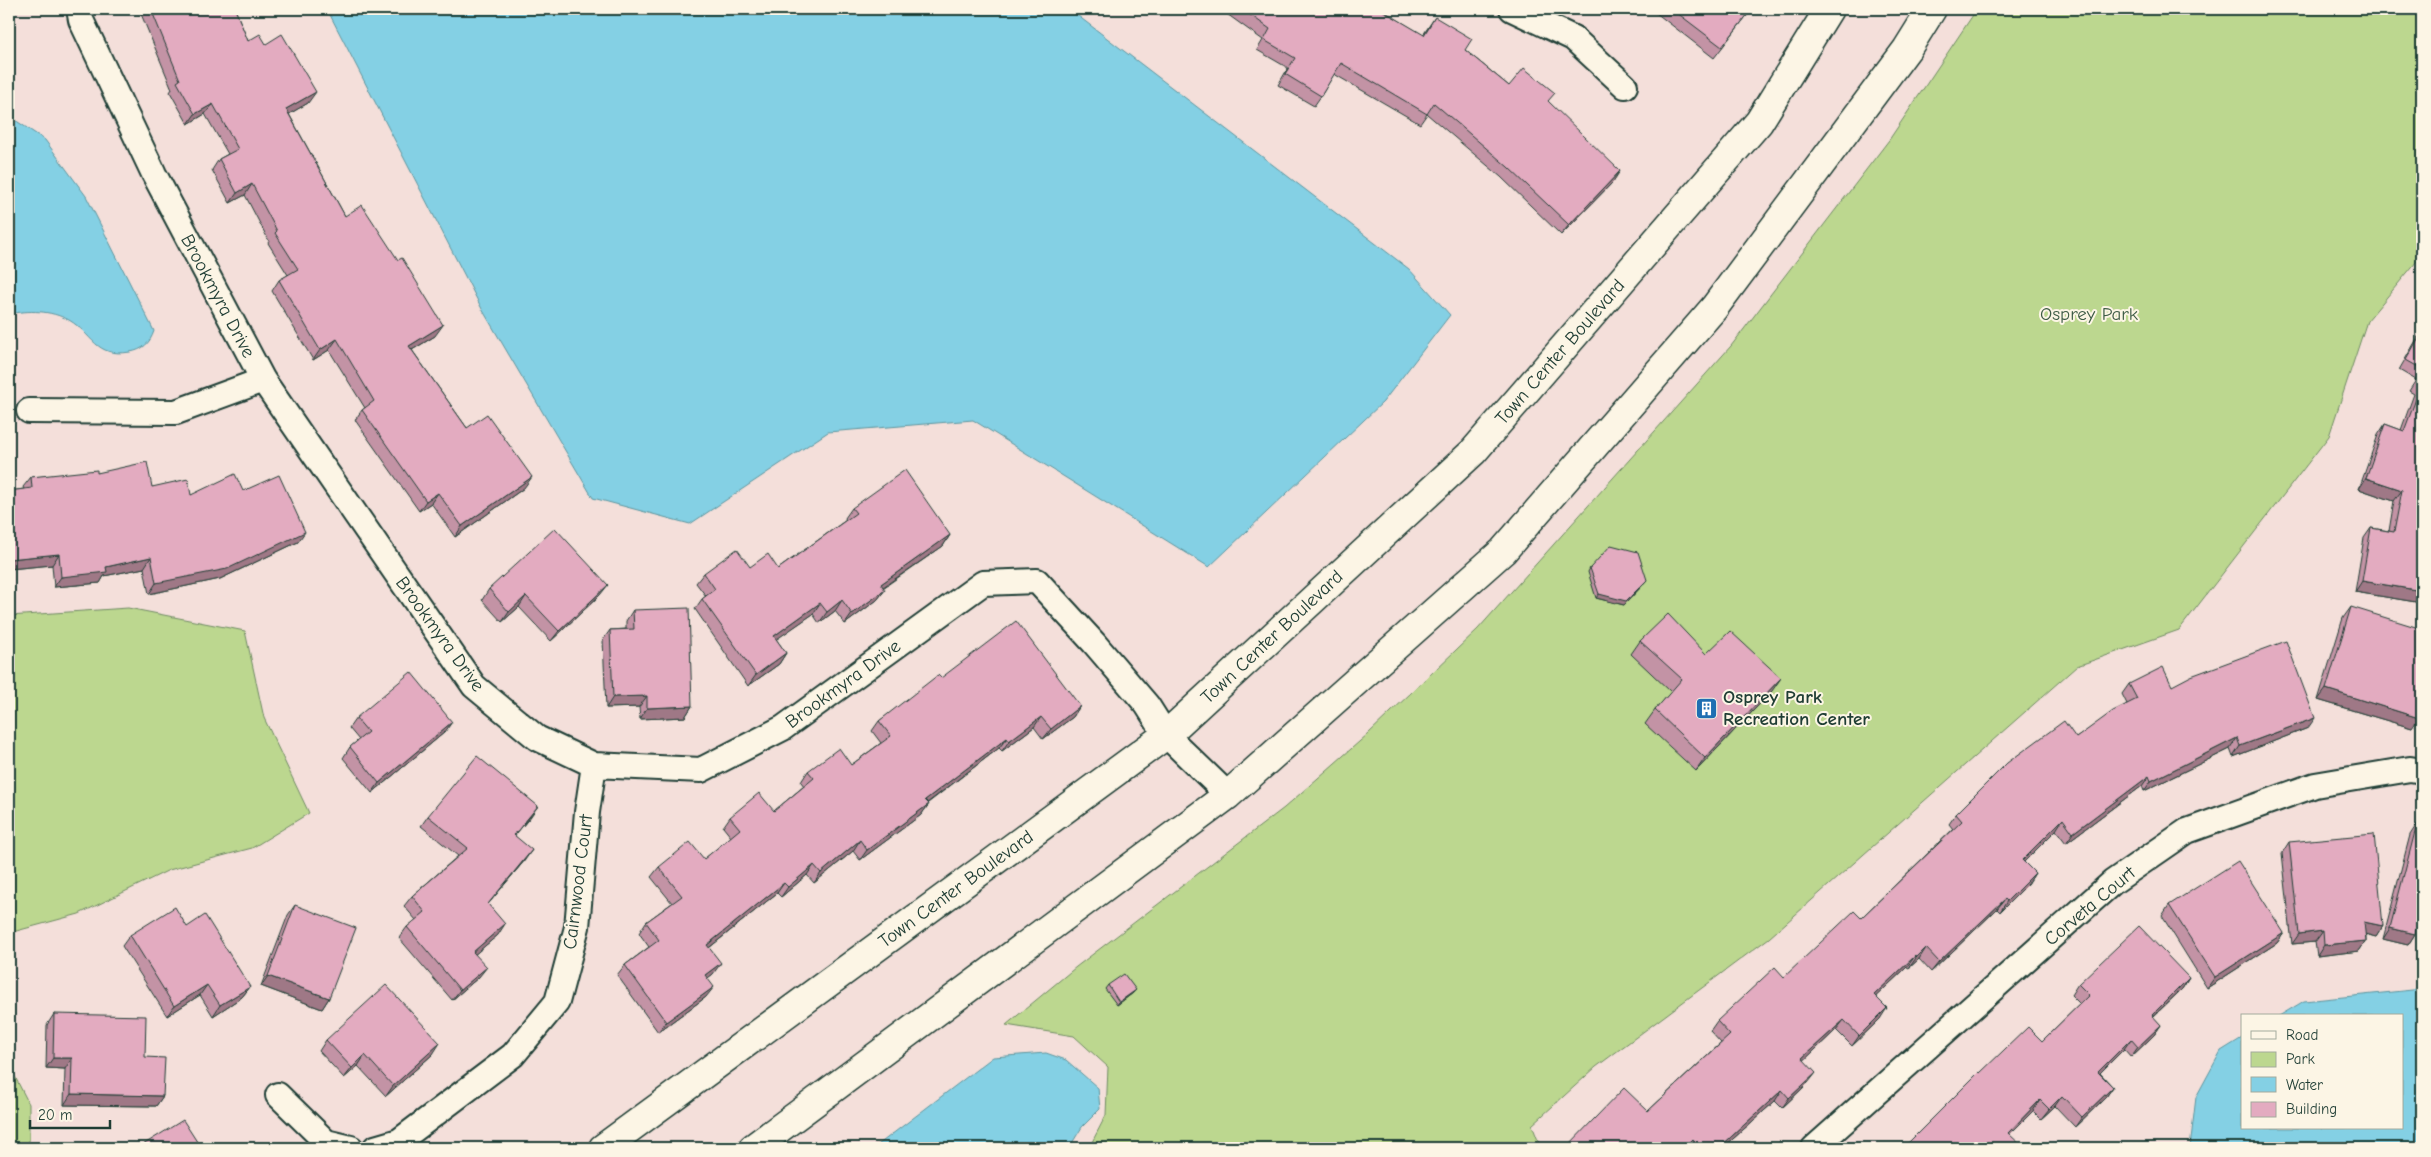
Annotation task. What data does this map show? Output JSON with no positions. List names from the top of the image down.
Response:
{
  "streets": {
    "street": [
      "Brookmyra Drive",
      "Town Center Boulevard",
      "Cairnwood Court",
      "Corveta Court"
    ]
  },
  "crossings": [
    ["Brookmyra Drive", "Town Center Boulevard"],
    ["Brookmyra Drive", "Cairnwood Court"]
  ],
  "parks": ["Osprey Park"],
  "places": {
    "building": ["Osprey Park Recreation Center"]
  },
  "legend": [
    "Road",
    "Park",
    "Water",
    "Building"
  ],
  "scale_bar": "20 m"
}
